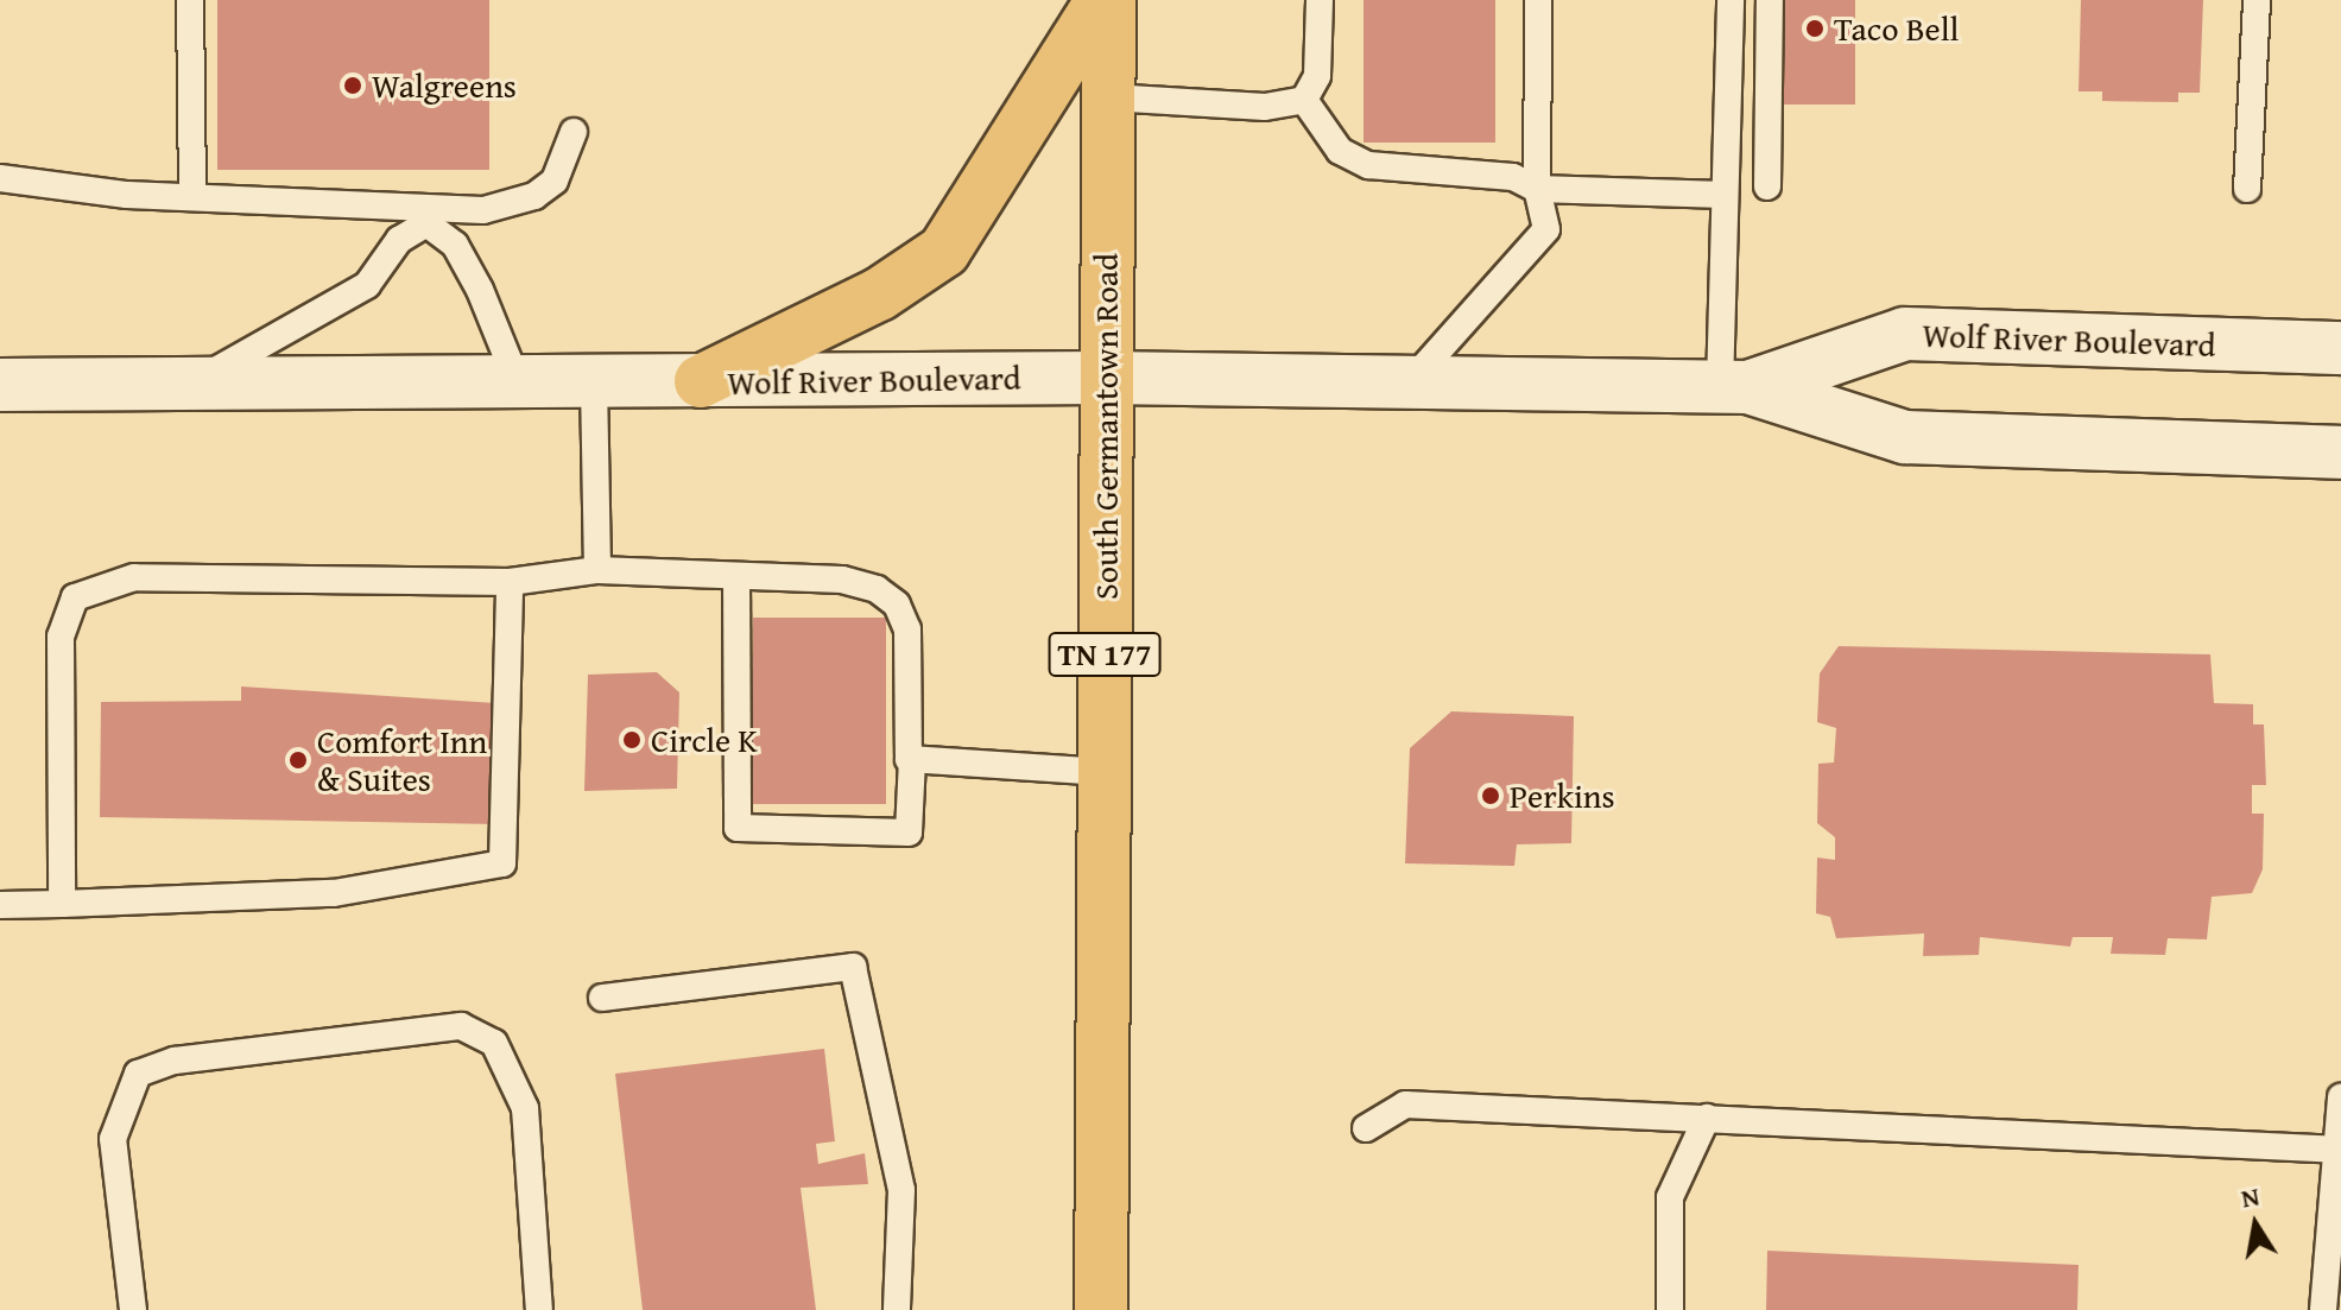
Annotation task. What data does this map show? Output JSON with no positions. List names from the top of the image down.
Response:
{
  "streets": {
    "main road": ["Wolf River Boulevard", "South Germantown Road", "TN 177"]
  },
  "crossings": [
    ["Wolf River Boulevard", "South Germantown Road"]
  ],
  "places": [
    "Taco Bell",
    "Walgreens",
    "Circle K",
    "Comfort Inn & Suites",
    "Perkins"
  ],
  "north": "top"
}
